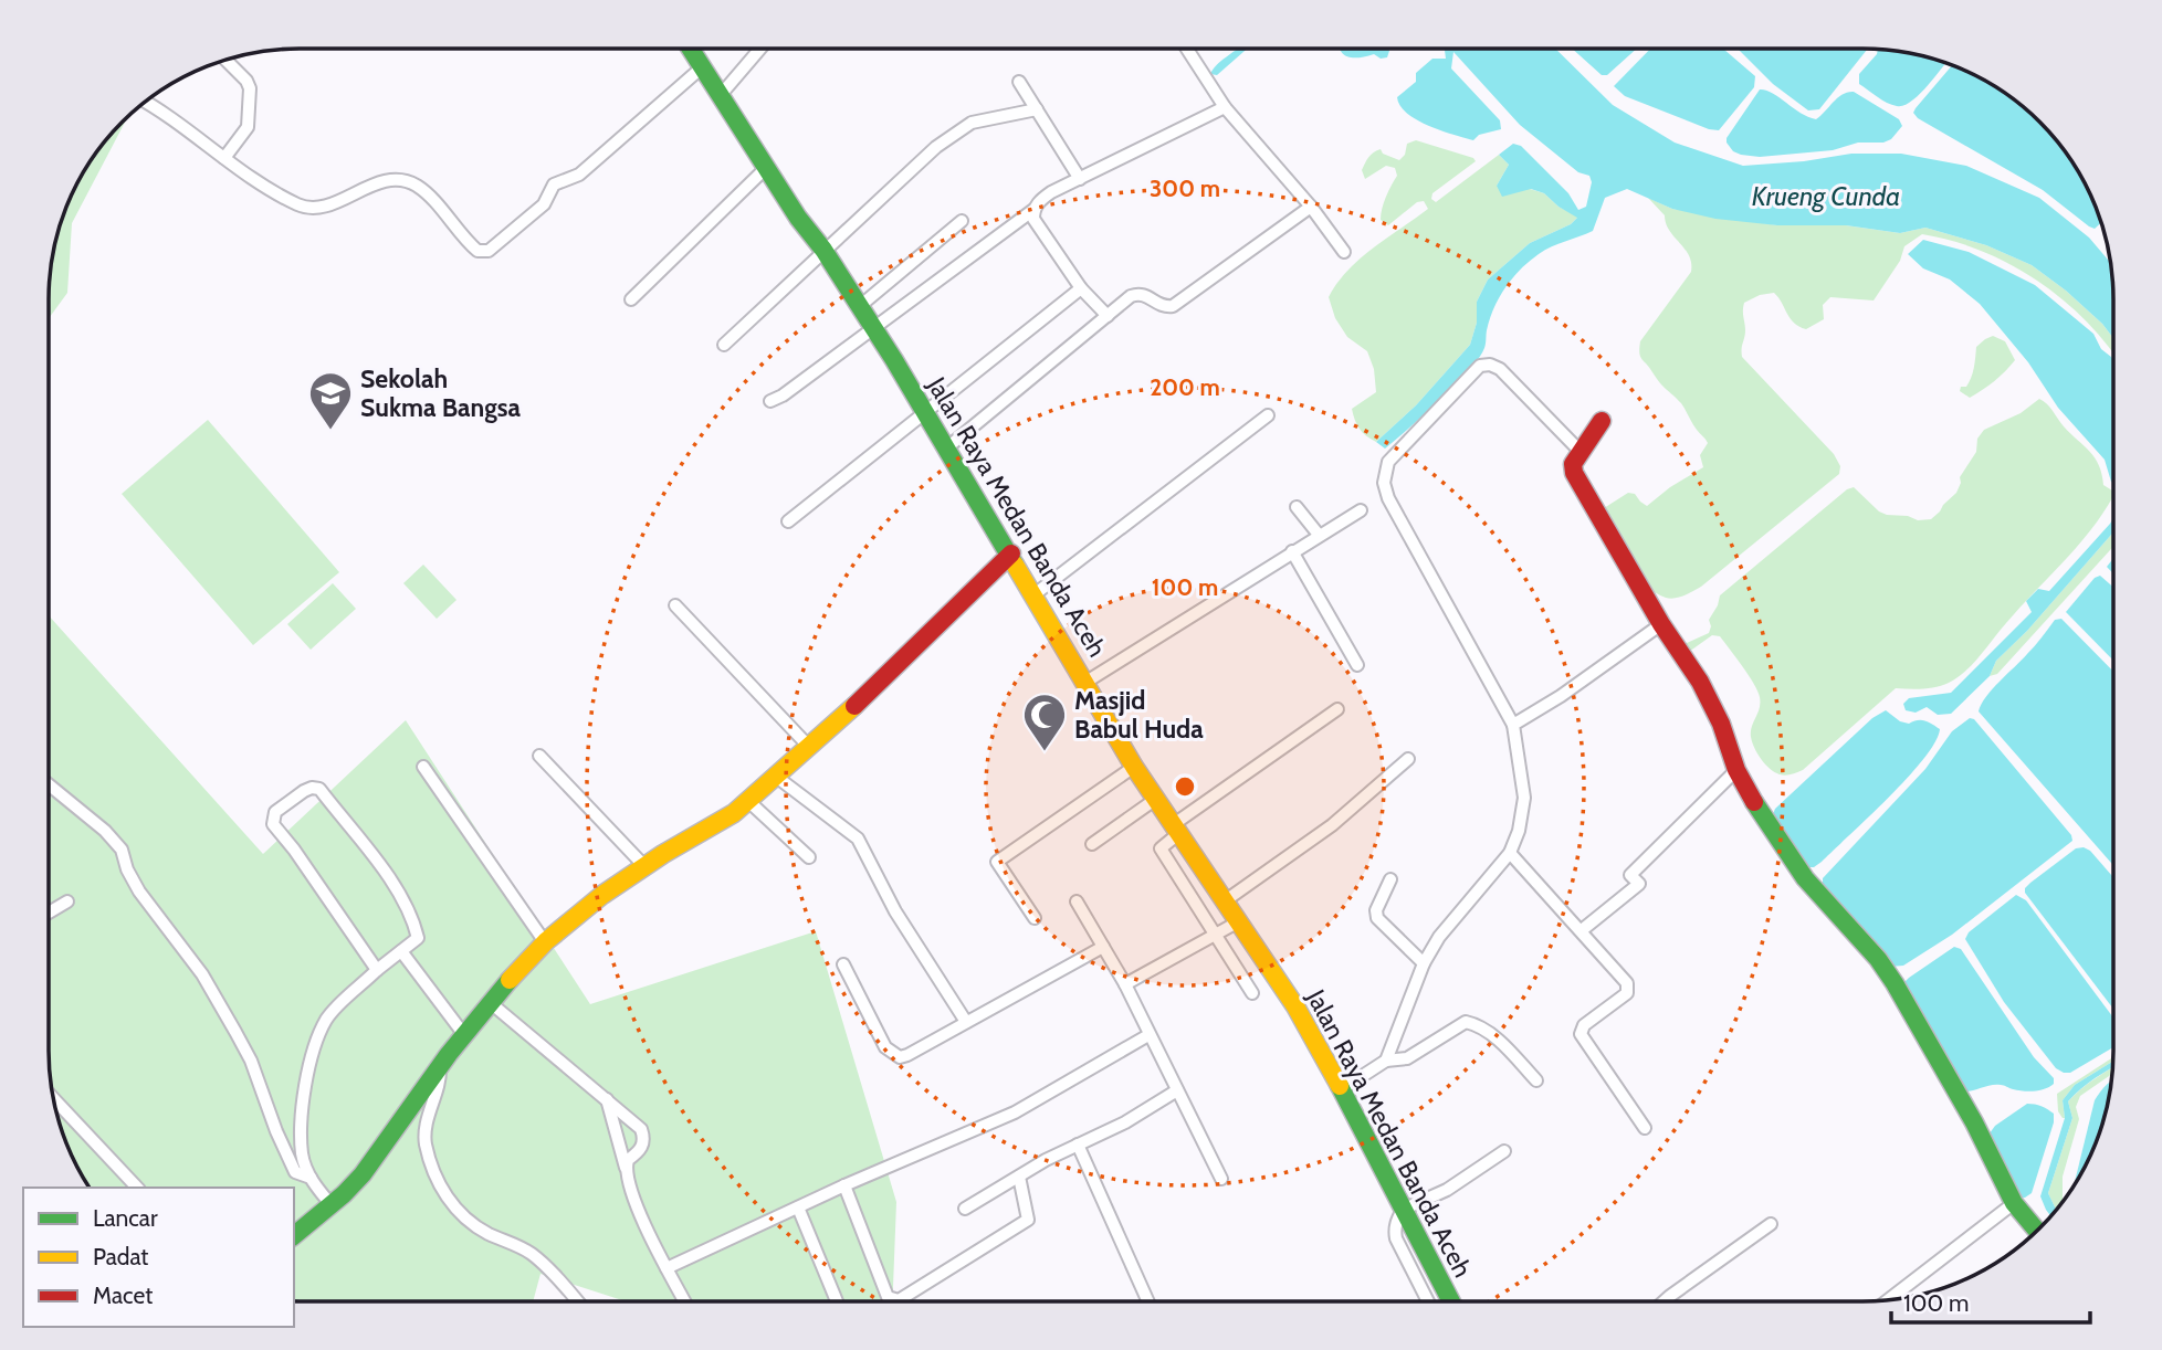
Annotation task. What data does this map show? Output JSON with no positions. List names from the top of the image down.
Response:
{
  "streets": {
    "main road": ["Jalan Raya Medan Banda Aceh"]
  },
  "water": ["Krueng Cunda"],
  "places": {
    "school or university": ["Sekolah Sukma Bangsa"],
    "mosque": ["Masjid Babul Huda"]
  },
  "legend": ["Lancar", "Padat", "Macet"],
  "scale_bar": "100 m",
  "rings": ["300 m", "200 m", "100 m"]
}
